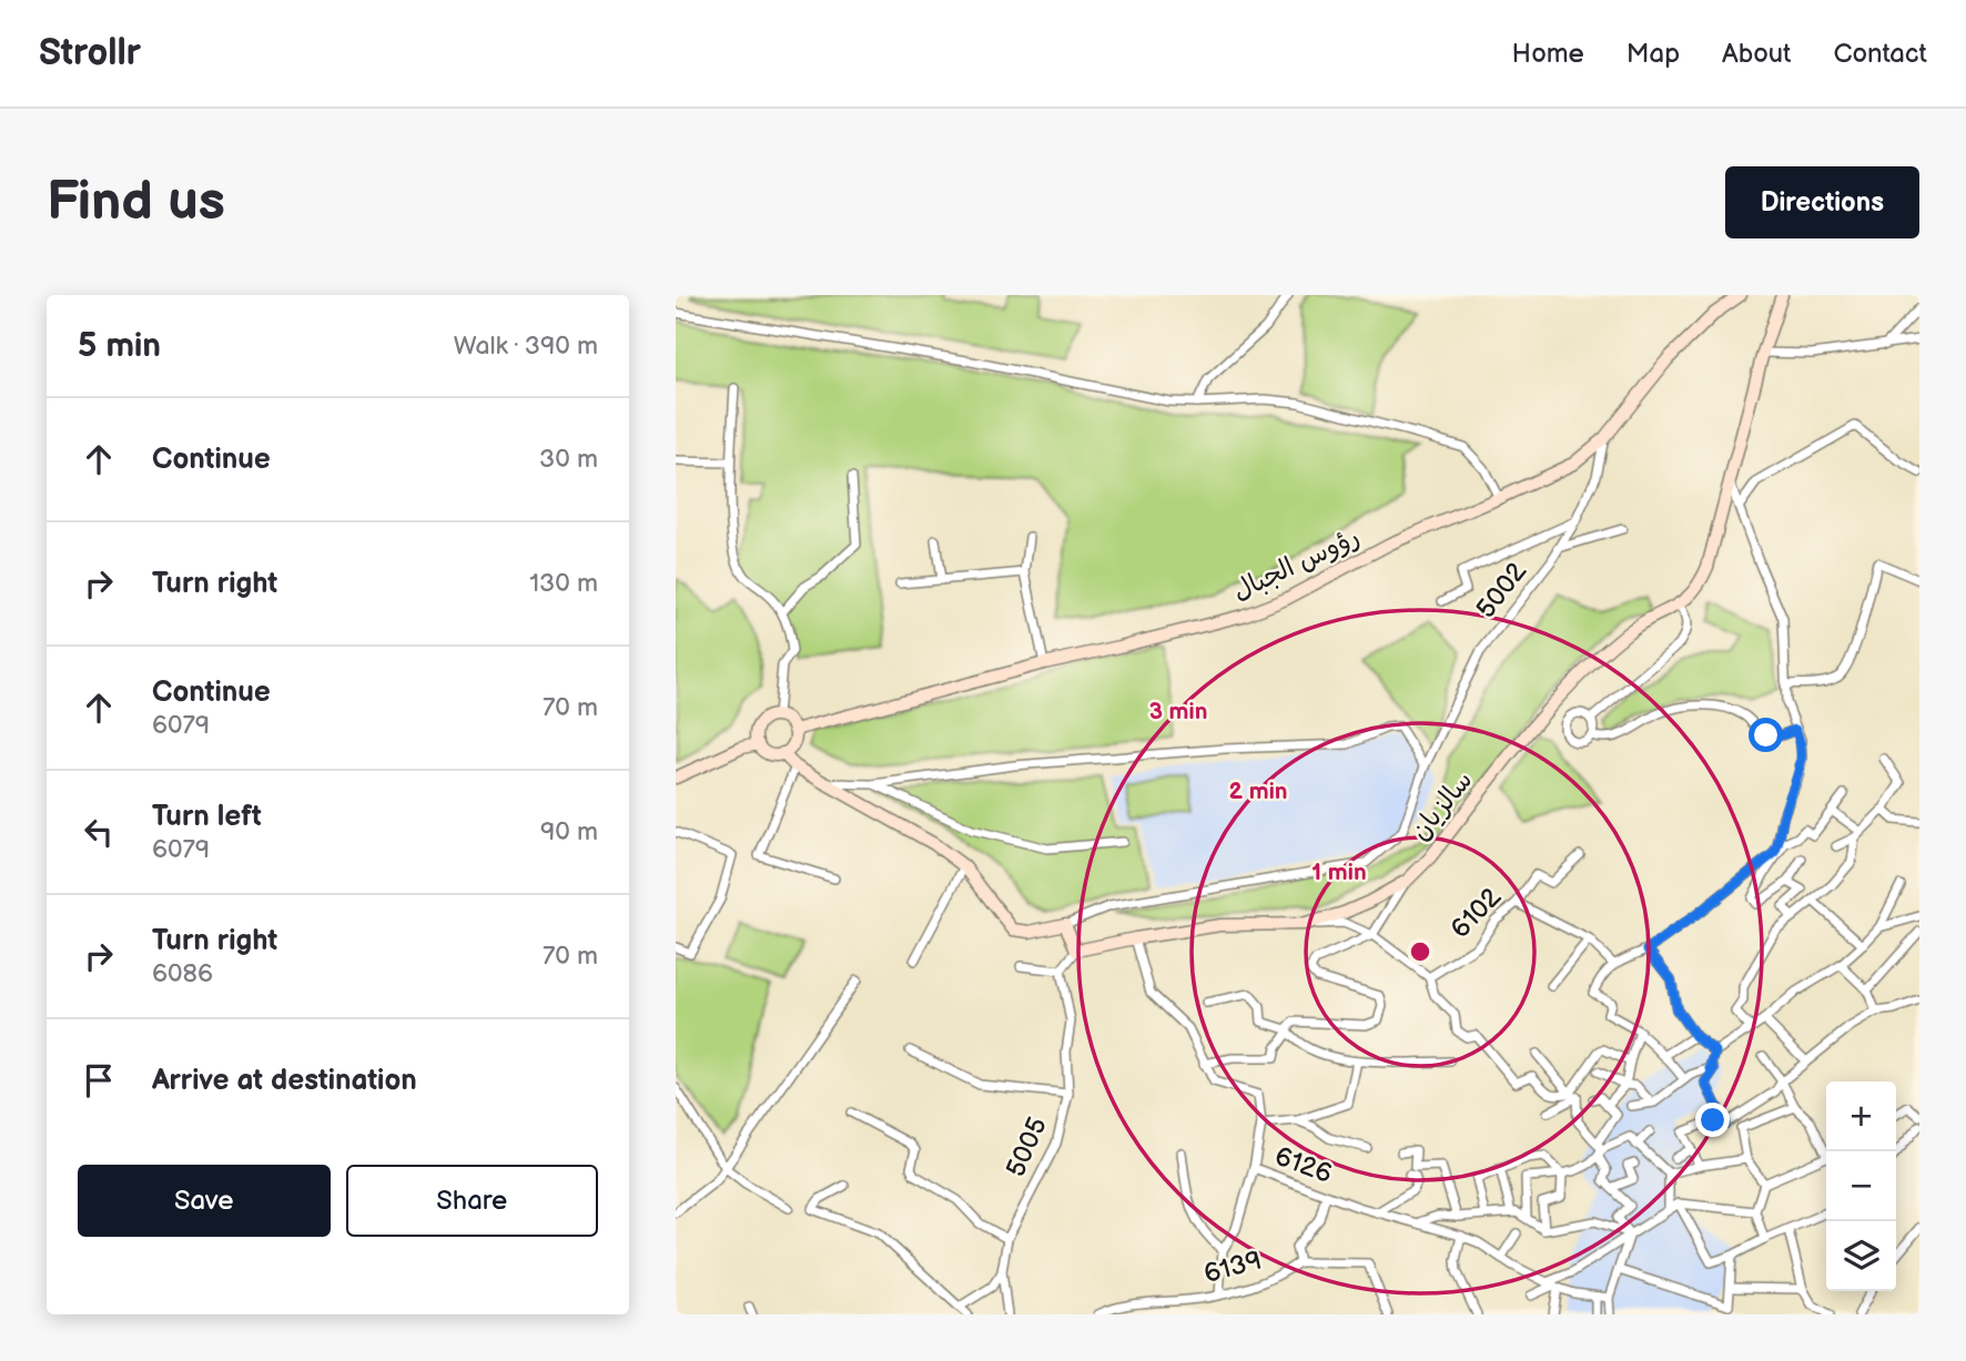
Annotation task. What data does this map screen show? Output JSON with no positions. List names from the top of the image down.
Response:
{
  "streets": {
    "street": [
      "رؤوس الجبال",
      "5002",
      "سالزيان",
      "6102",
      "5005",
      "6126",
      "6139"
    ]
  },
  "crossings": [
    ["رؤوس الجبال", "5002"],
    ["سالزيان", "6126"],
    ["6126", "6139"]
  ],
  "page": {
    "header": "Strollr",
    "nav": [
      "Home",
      "Map",
      "About",
      "Contact"
    ],
    "buttons": [
      "Directions",
      ["Save", "Share"]
    ],
    "title": "Find us",
    "heading": ["5 min", "Walk · 390 m"],
    "list": [
      ["Continue", "30 m"],
      ["Turn right", "130 m"],
      ["Continue", "6079", "70 m"],
      ["Turn left", "6079", "90 m"],
      ["Turn right", "6086", "70 m"],
      "Arrive at destination"
    ],
    "map_buttons": ["+", "−"]
  },
  "rings": ["3 min", "2 min", "1 min"]
}
